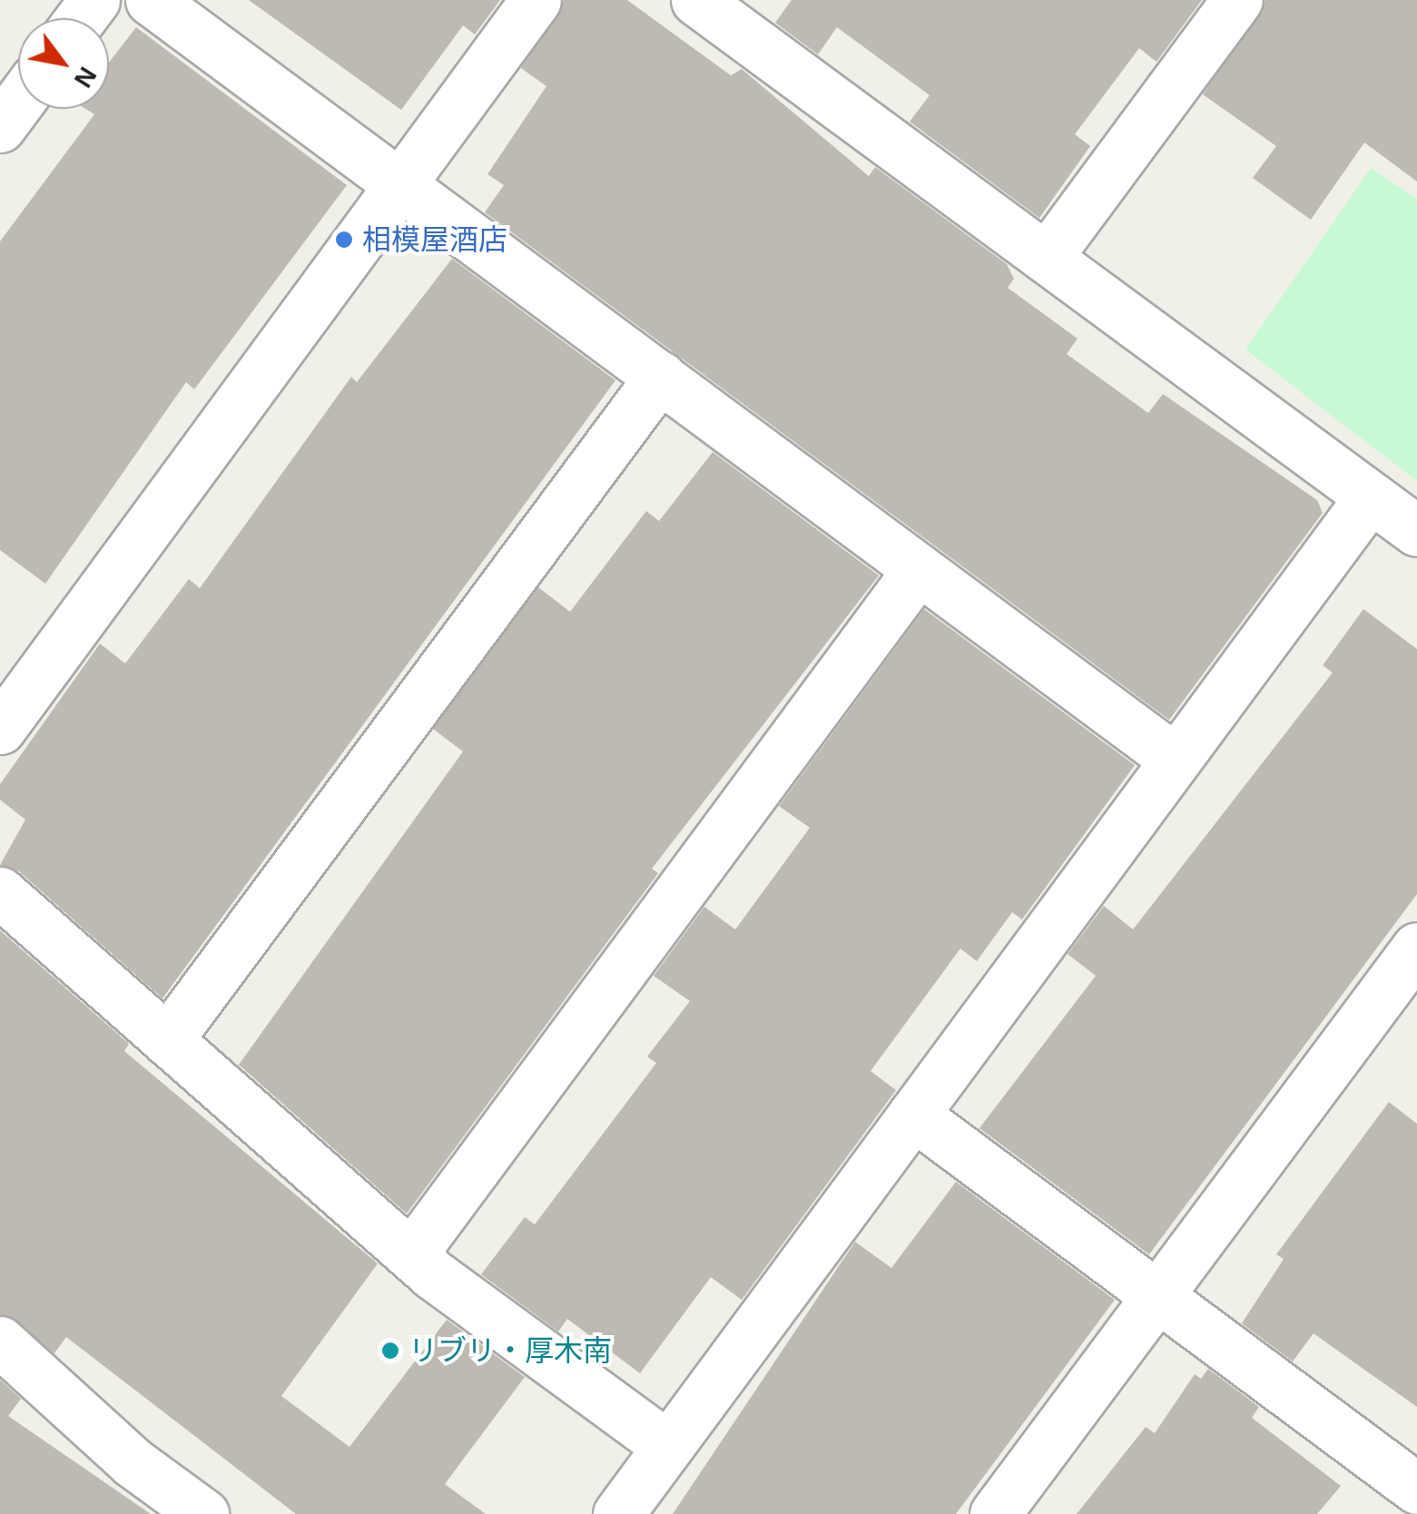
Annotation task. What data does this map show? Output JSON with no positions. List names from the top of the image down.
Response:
{
  "places": ["相模屋酒店", "リブリ・厚木南"],
  "north": "bottom right"
}
